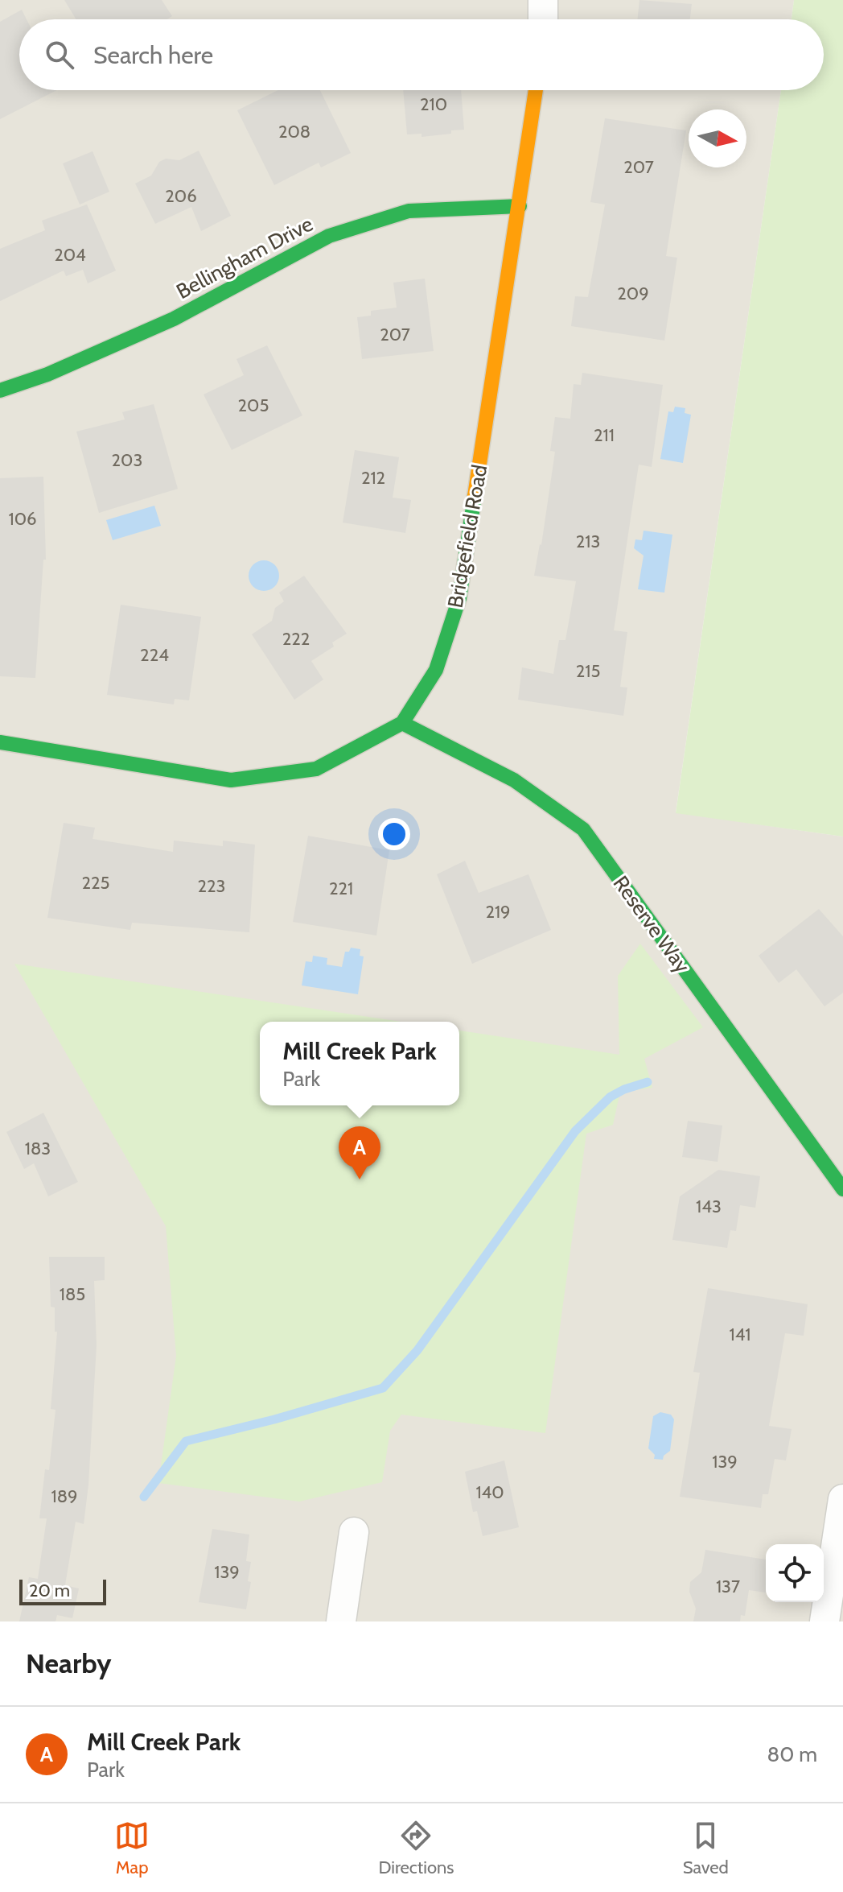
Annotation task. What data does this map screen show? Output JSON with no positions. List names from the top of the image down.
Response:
{
  "streets": {
    "street": ["Bellingham Drive", "Bridgefield Road", "Reserve Way"]
  },
  "crossings": [
    ["Bellingham Drive", "Bridgefield Road"],
    ["Bridgefield Road", "Reserve Way"]
  ],
  "house_numbers": [
    "210",
    "208",
    "207",
    "206",
    "204",
    "209",
    "207",
    "205",
    "211",
    "203",
    "212",
    "106",
    "213",
    "222",
    "224",
    "215",
    "225",
    "223",
    "221",
    "219",
    "183",
    "143",
    "185",
    "141",
    "139",
    "140",
    "189",
    "139",
    "137"
  ],
  "scale_bar": "20 m",
  "north": "right",
  "page": {
    "search": "Search here",
    "popup": ["Mill Creek Park", "Park"],
    "pins": "A",
    "scale": "20 m",
    "heading": "Nearby",
    "list": [
      {
        "mark": "A",
        "name": "Mill Creek Park",
        "note": "Park",
        "value": "80 m"
      }
    ],
    "nav": ["Map", "Directions", "Saved"]
  }
}
